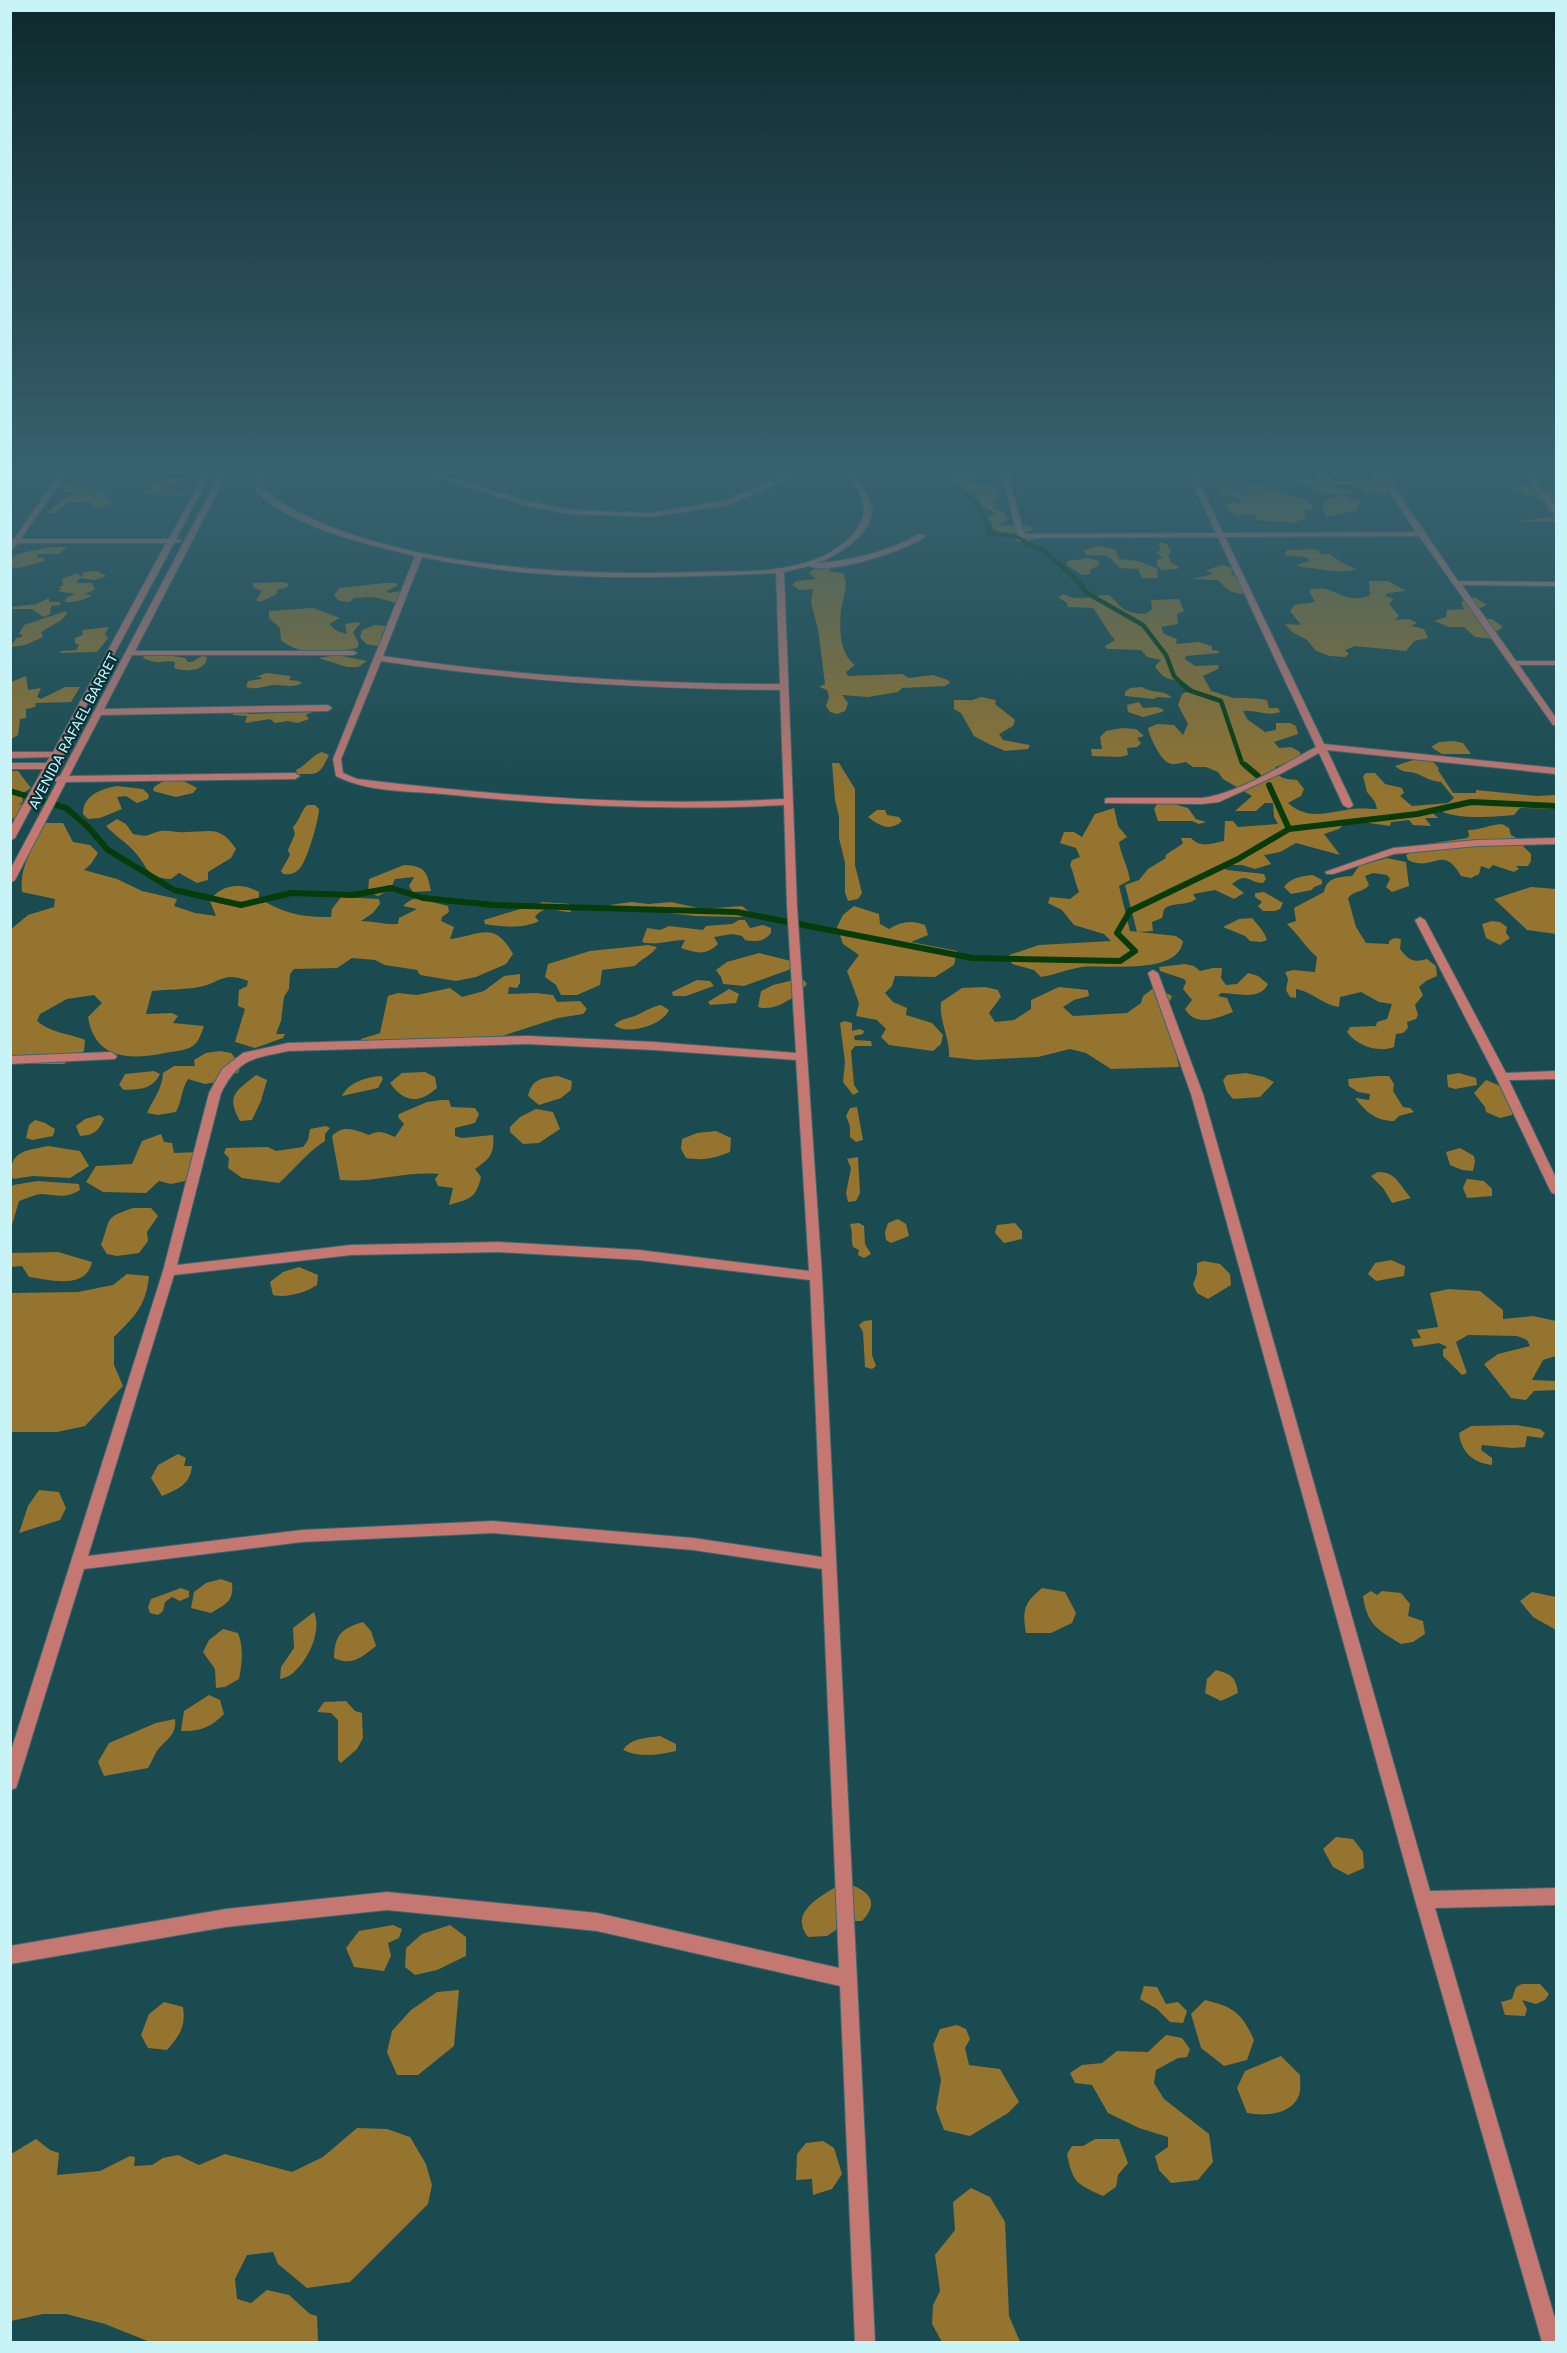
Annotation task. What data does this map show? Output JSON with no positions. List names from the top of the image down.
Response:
{
  "streets": {
    "street": ["AVENIDA RAFAEL BARRET"]
  }
}
